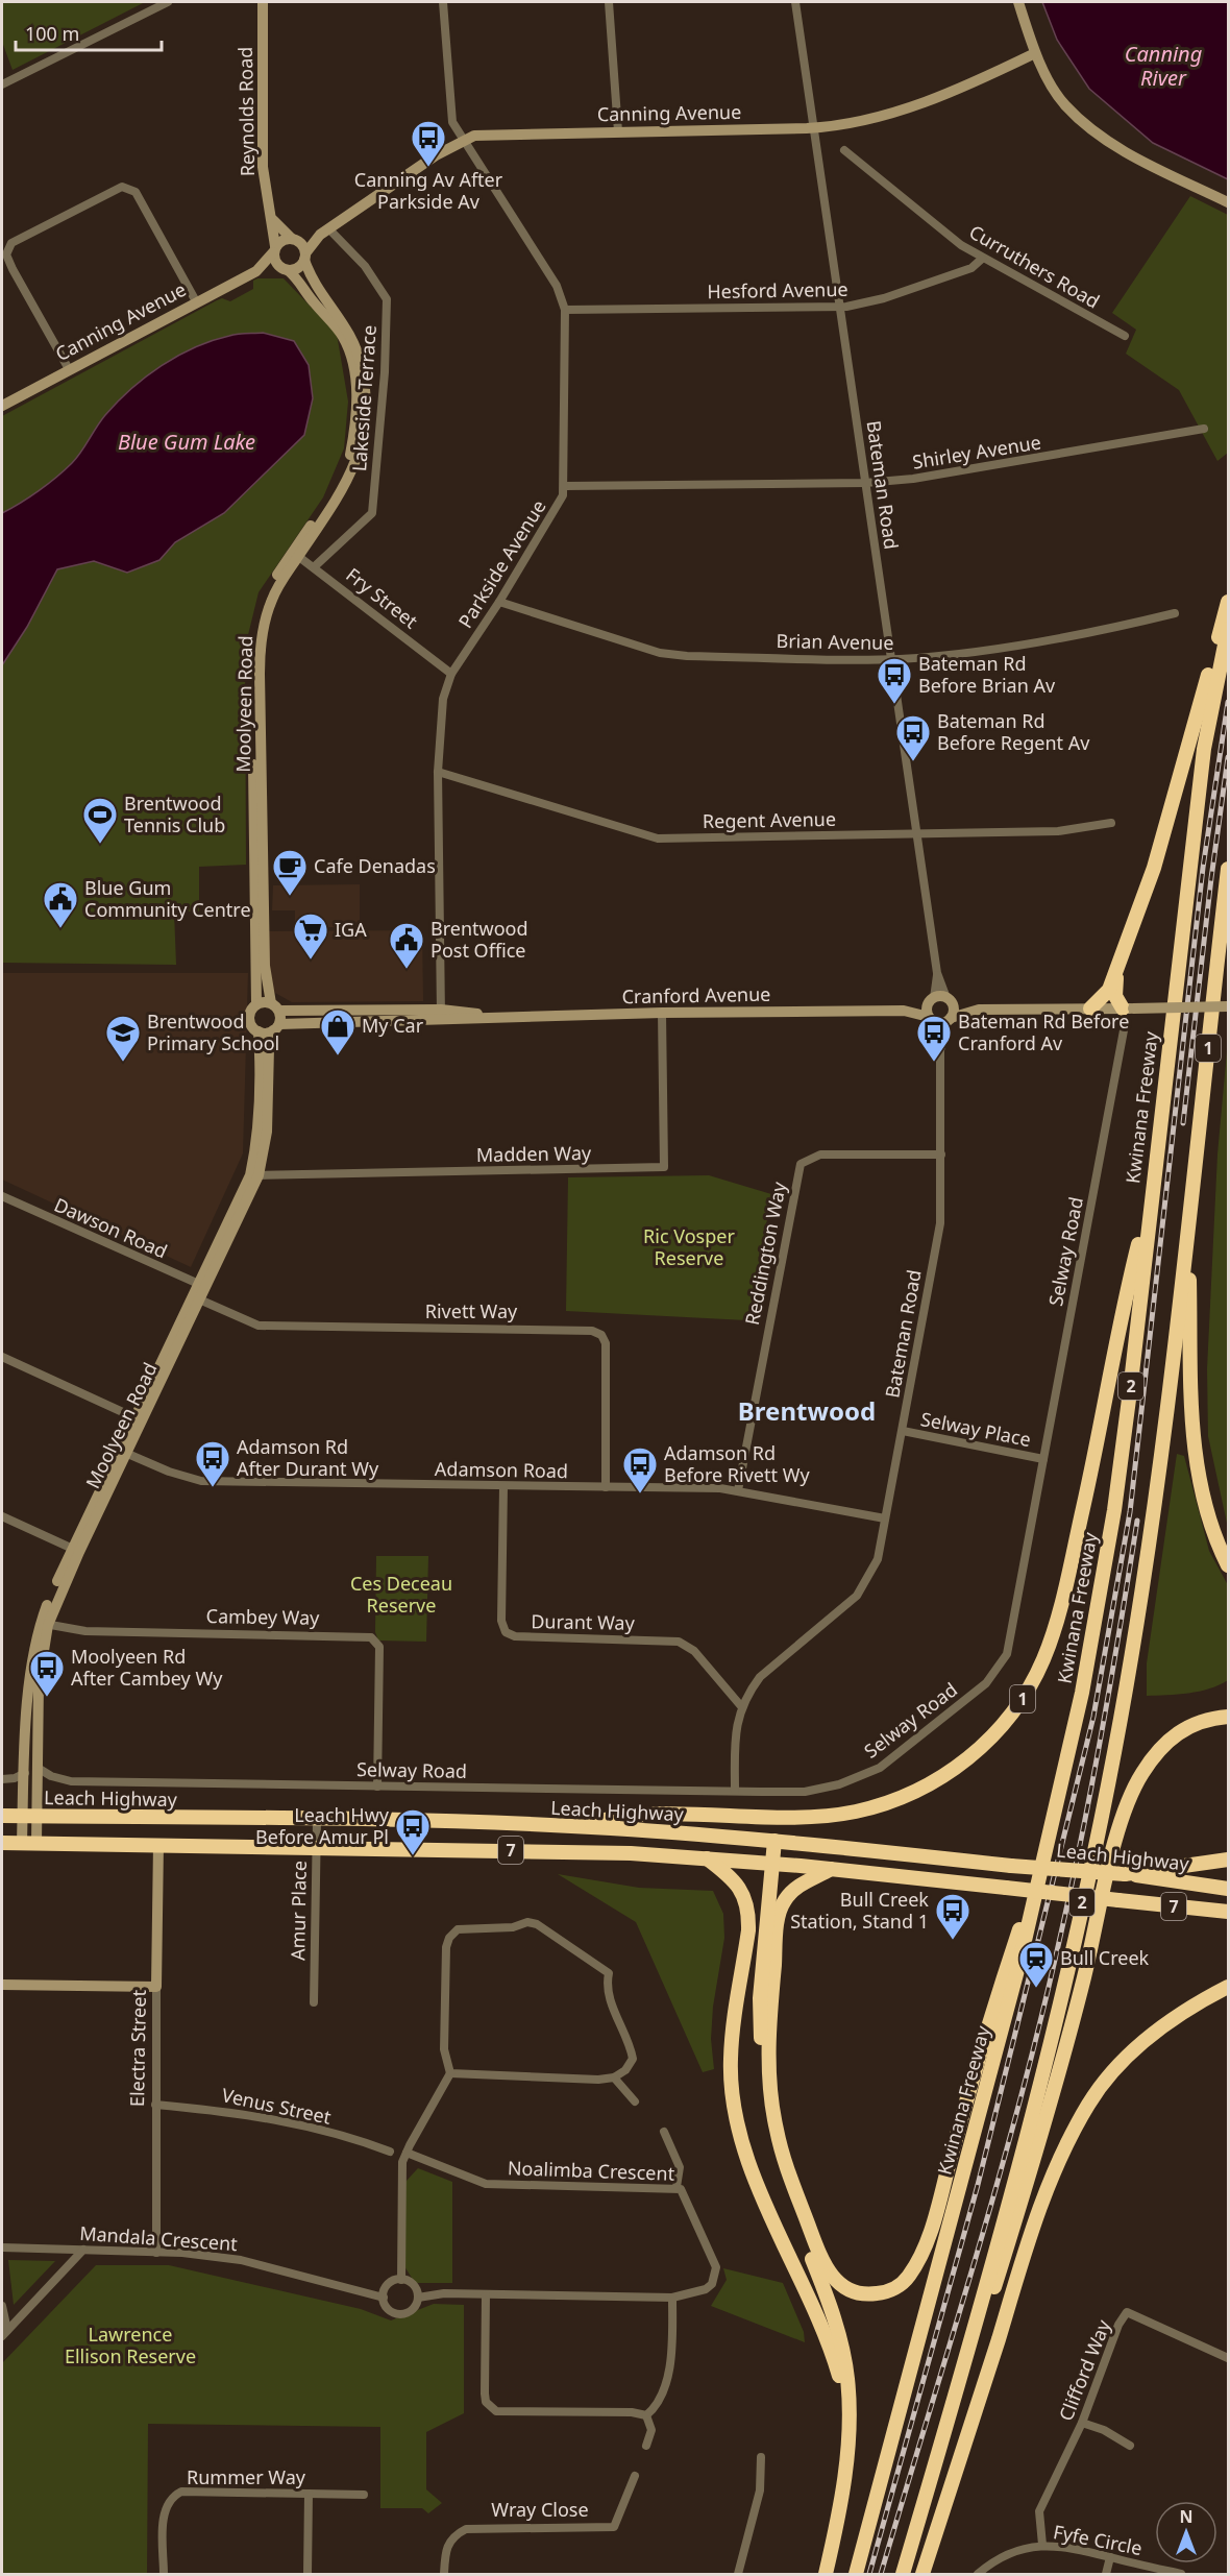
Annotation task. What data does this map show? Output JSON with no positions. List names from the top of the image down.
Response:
{
  "streets": {
    "highway": [
      "1",
      "Kwinana Freeway",
      "2",
      "Leach Highway",
      "7"
    ],
    "main road": [
      "Reynolds Road",
      "Canning Avenue",
      "Moolyeen Road",
      "Cranford Avenue",
      "Electra Street"
    ],
    "street": [
      "Curruthers Road",
      "Hesford Avenue",
      "Lakeside Terrace",
      "Shirley Avenue",
      "Bateman Road",
      "Parkside Avenue",
      "Fry Street",
      "Brian Avenue",
      "Regent Avenue",
      "Madden Way",
      "Dawson Road",
      "Selway Road",
      "Reddington Way",
      "Rivett Way",
      "Selway Place",
      "Adamson Road",
      "Cambey Way",
      "Durant Way",
      "Amur Place",
      "Venus Street",
      "Noalimba Crescent",
      "Mandala Crescent",
      "Clifford Way",
      "Rummer Way",
      "Wray Close",
      "Fyfe Circle"
    ]
  },
  "crossings": [
    ["Reynolds Road", "Canning Avenue"],
    ["Reynolds Road", "Moolyeen Road"],
    ["Canning Avenue", "Lakeside Terrace"],
    ["Canning Avenue", "Bateman Road"],
    ["Canning Avenue", "Parkside Avenue"],
    ["Canning Avenue", "Moolyeen Road"],
    ["Curruthers Road", "Hesford Avenue"],
    ["Hesford Avenue", "Bateman Road"],
    ["Hesford Avenue", "Parkside Avenue"],
    ["Lakeside Terrace", "Fry Street"],
    ["Shirley Avenue", "Bateman Road"],
    ["Shirley Avenue", "Parkside Avenue"],
    ["Bateman Road", "Brian Avenue"],
    ["Bateman Road", "Regent Avenue"],
    ["Bateman Road", "Cranford Avenue"],
    ["Bateman Road", "Selway Road"],
    ["Bateman Road", "Reddington Way"],
    ["Bateman Road", "Selway Place"],
    ["Bateman Road", "Adamson Road"],
    ["Bateman Road", "Durant Way"],
    ["Parkside Avenue", "Fry Street"],
    ["Parkside Avenue", "Brian Avenue"],
    ["Parkside Avenue", "Regent Avenue"],
    ["Parkside Avenue", "Cranford Avenue"],
    ["Fry Street", "Moolyeen Road"],
    ["Moolyeen Road", "Cranford Avenue"],
    ["Moolyeen Road", "Madden Way"],
    ["Moolyeen Road", "Dawson Road"],
    ["Moolyeen Road", "Selway Road"],
    ["Moolyeen Road", "Rivett Way"],
    ["Moolyeen Road", "Adamson Road"],
    ["Moolyeen Road", "Cambey Way"],
    ["Moolyeen Road", "Leach Highway"],
    ["Moolyeen Road", "7"],
    ["Cranford Avenue", "Madden Way"],
    ["1", "Kwinana Freeway"],
    ["1", "2"],
    ["1", "Leach Highway"],
    ["Selway Road", "Selway Place"],
    ["Selway Road", "Cambey Way"],
    ["Reddington Way", "Adamson Road"],
    ["Rivett Way", "Adamson Road"],
    ["Adamson Road", "Durant Way"],
    ["Leach Highway", "Amur Place"],
    ["7", "Amur Place"],
    ["7", "Electra Street"],
    ["Electra Street", "Venus Street"],
    ["Electra Street", "Mandala Crescent"],
    ["Noalimba Crescent", "Mandala Crescent"],
    ["Clifford Way", "Fyfe Circle"]
  ],
  "districts": ["Brentwood"],
  "water": ["Canning River", "Blue Gum Lake"],
  "parks": ["Ric Vosper Reserve", "Ces Deceau Reserve", "Lawrence Ellison Reserve"],
  "places": {
    "bus stop": [
      "Canning Av After Parkside Av",
      "Bateman Rd Before Brian Av",
      "Bateman Rd Before Regent Av",
      "Bateman Rd Before Cranford Av",
      "Adamson Rd After Durant Wy",
      "Adamson Rd Before Rivett Wy",
      "Moolyeen Rd After Cambey Wy",
      "Leach Hwy Before Amur Pl",
      "Bull Creek Station, Stand 1"
    ],
    "sports": ["Brentwood Tennis Club"],
    "cafe": ["Cafe Denadas"],
    "public building": ["Blue Gum Community Centre", "Brentwood Post Office"],
    "supermarket": ["IGA"],
    "shop": ["My Car"],
    "school or university": ["Brentwood Primary School"],
    "station": ["Bull Creek"]
  },
  "scale_bar": "100 m",
  "north": "top"
}
